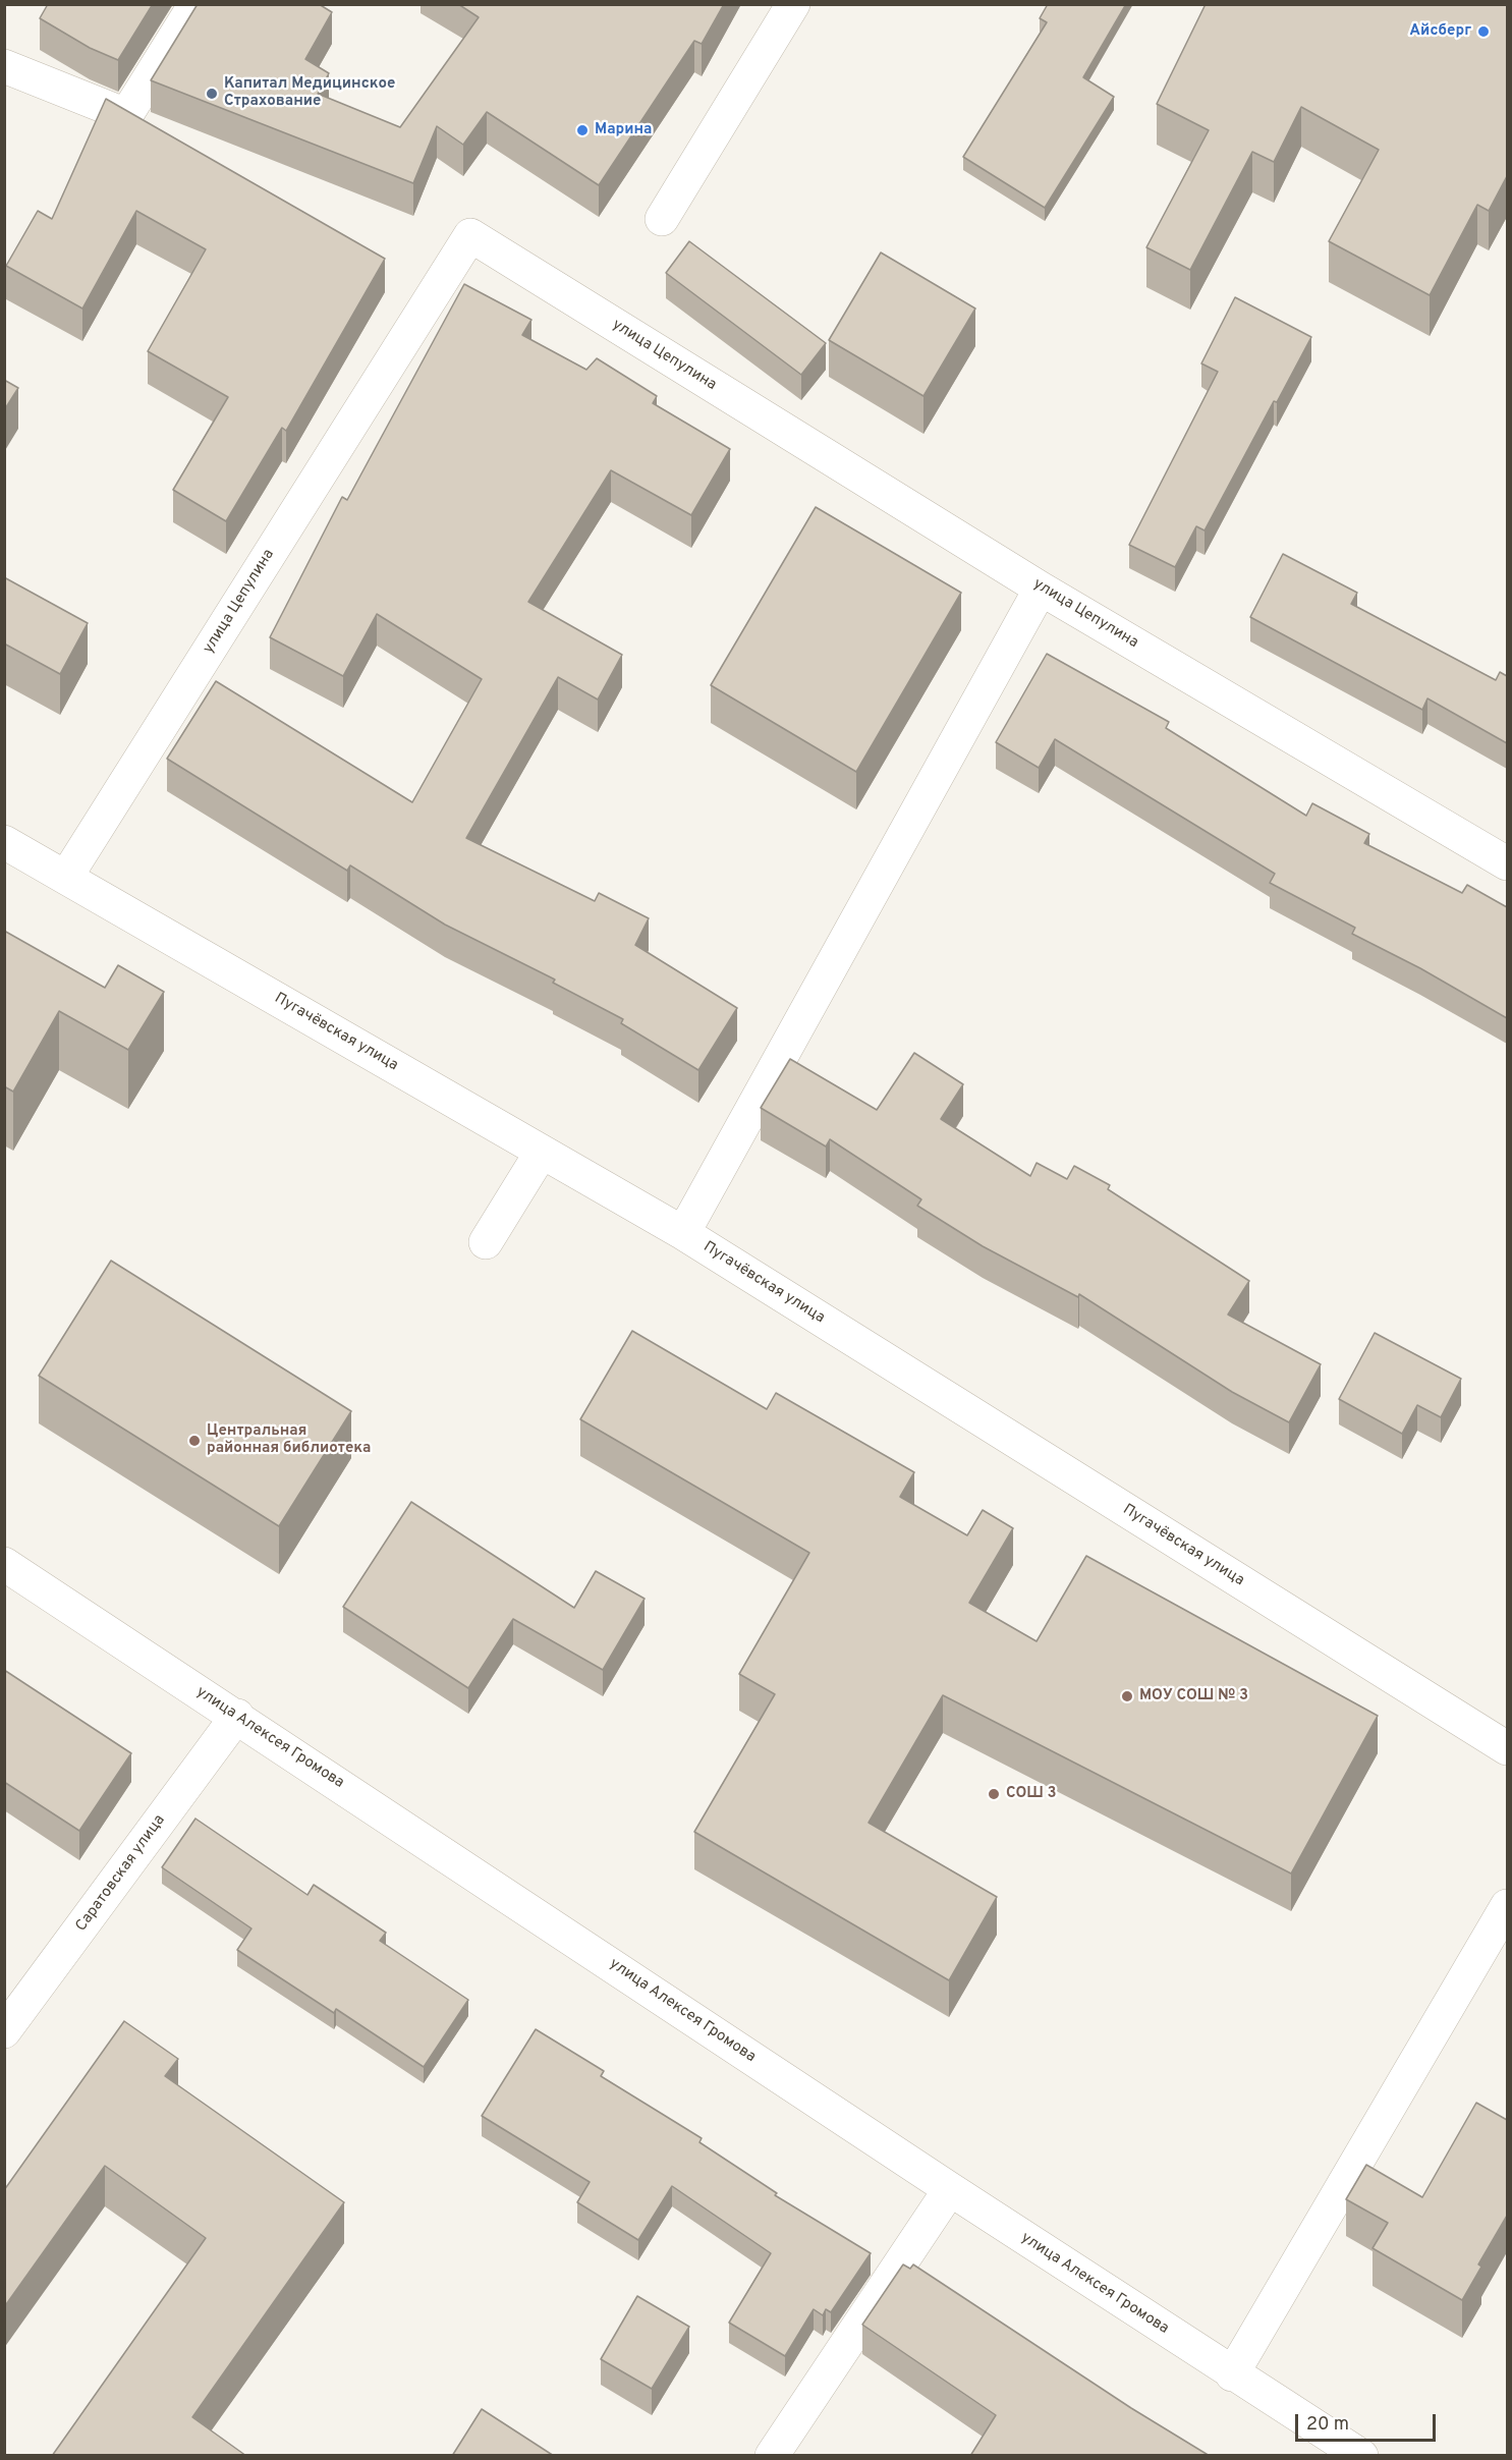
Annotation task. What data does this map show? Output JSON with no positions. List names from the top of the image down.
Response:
{
  "streets": {
    "street": [
      "улица Цепулина",
      "Пугачёвская улица",
      "улица Алексея Громова",
      "Саратовская улица"
    ]
  },
  "crossings": [
    ["улица Цепулина", "Пугачёвская улица"],
    ["улица Алексея Громова", "Саратовская улица"]
  ],
  "places": [
    "Айсберг",
    "Капитал Медицинское Страхование",
    "Марина",
    "Центральная районная библиотека",
    "МОУ СОШ № 3",
    "СОШ 3"
  ],
  "scale_bar": "20 m"
}
